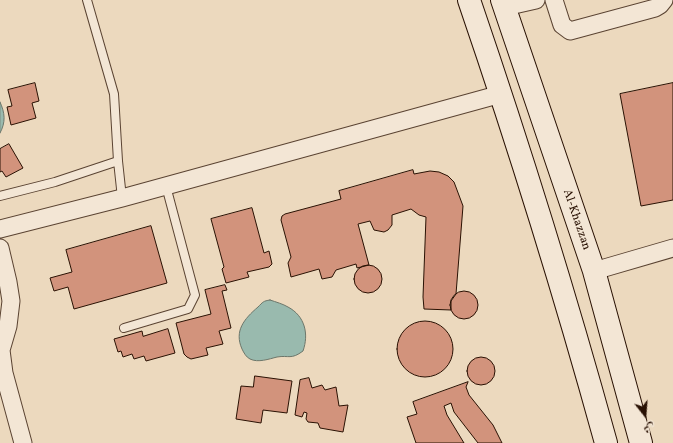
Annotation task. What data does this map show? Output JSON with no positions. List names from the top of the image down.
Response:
{
  "streets": {
    "main road": ["Al-Khazzan"]
  },
  "north": "bottom"
}
